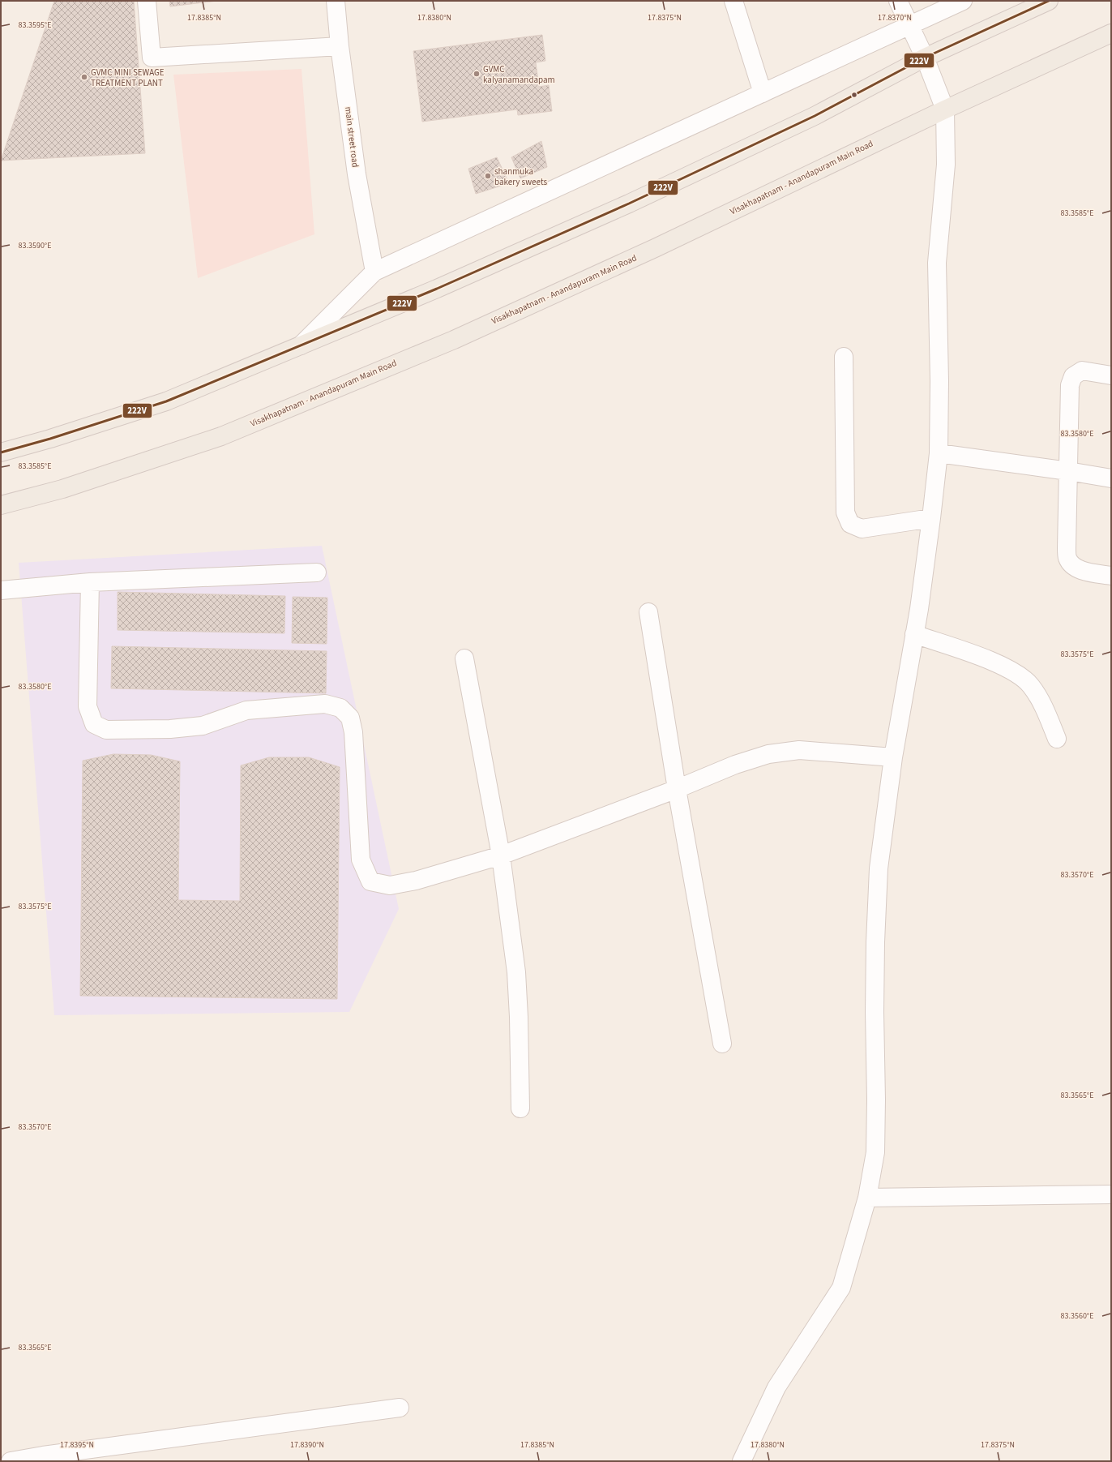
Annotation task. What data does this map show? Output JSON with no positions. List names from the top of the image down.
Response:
{
  "streets": {
    "main road": ["Visakhapatnam - Anandapuram Main Road"],
    "street": ["main street road"]
  },
  "places": ["GVMC kalyanamandapam", "GVMC MINI SEWAGE TREATMENT PLANT", "shanmuka bakery sweets"],
  "lines": ["transit line 222V"],
  "coordinates": [
    "17.8385°N",
    "17.8380°N",
    "17.8375°N",
    "17.8370°N",
    "83.3595°E",
    "83.3585°E",
    "83.3590°E",
    "83.3580°E",
    "83.3575°E",
    "83.3570°E",
    "83.3565°E",
    "83.3560°E",
    "17.8395°N",
    "17.8390°N"
  ]
}
